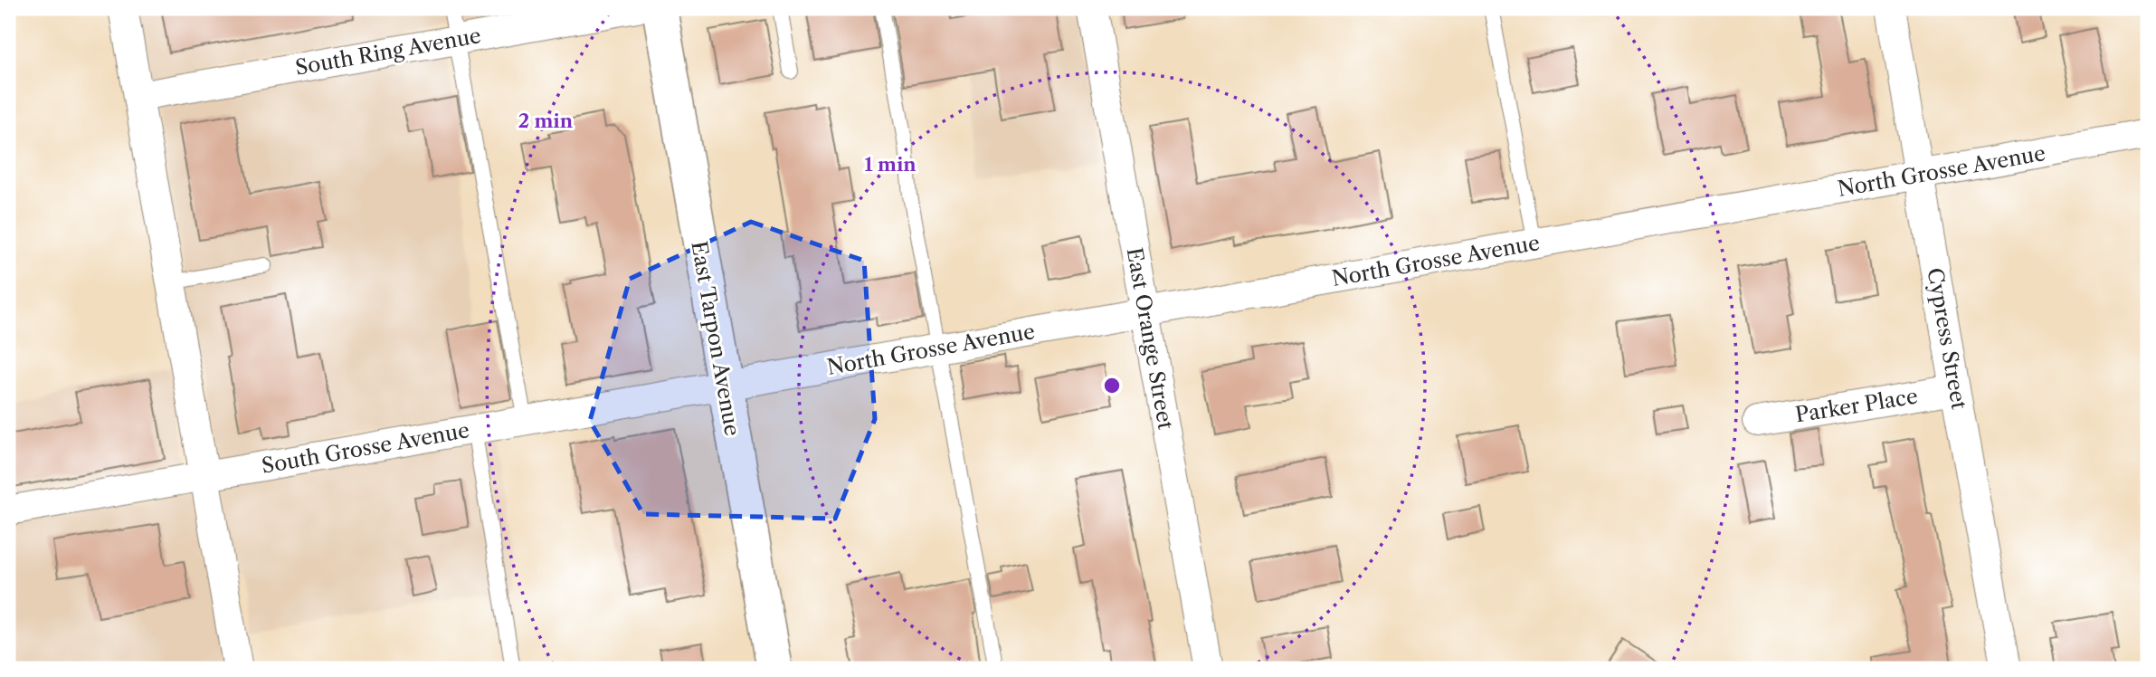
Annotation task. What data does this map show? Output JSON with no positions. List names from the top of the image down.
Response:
{
  "streets": {
    "main road": ["East Tarpon Avenue"],
    "street": [
      "South Ring Avenue",
      "North Grosse Avenue",
      "East Orange Street",
      "Cypress Street",
      "Parker Place",
      "South Grosse Avenue"
    ]
  },
  "crossings": [
    ["North Grosse Avenue", "East Tarpon Avenue"],
    ["North Grosse Avenue", "East Orange Street"],
    ["North Grosse Avenue", "Cypress Street"],
    ["North Grosse Avenue", "South Grosse Avenue"],
    ["East Tarpon Avenue", "South Grosse Avenue"],
    ["Cypress Street", "Parker Place"]
  ],
  "rings": ["2 min", "1 min"]
}
